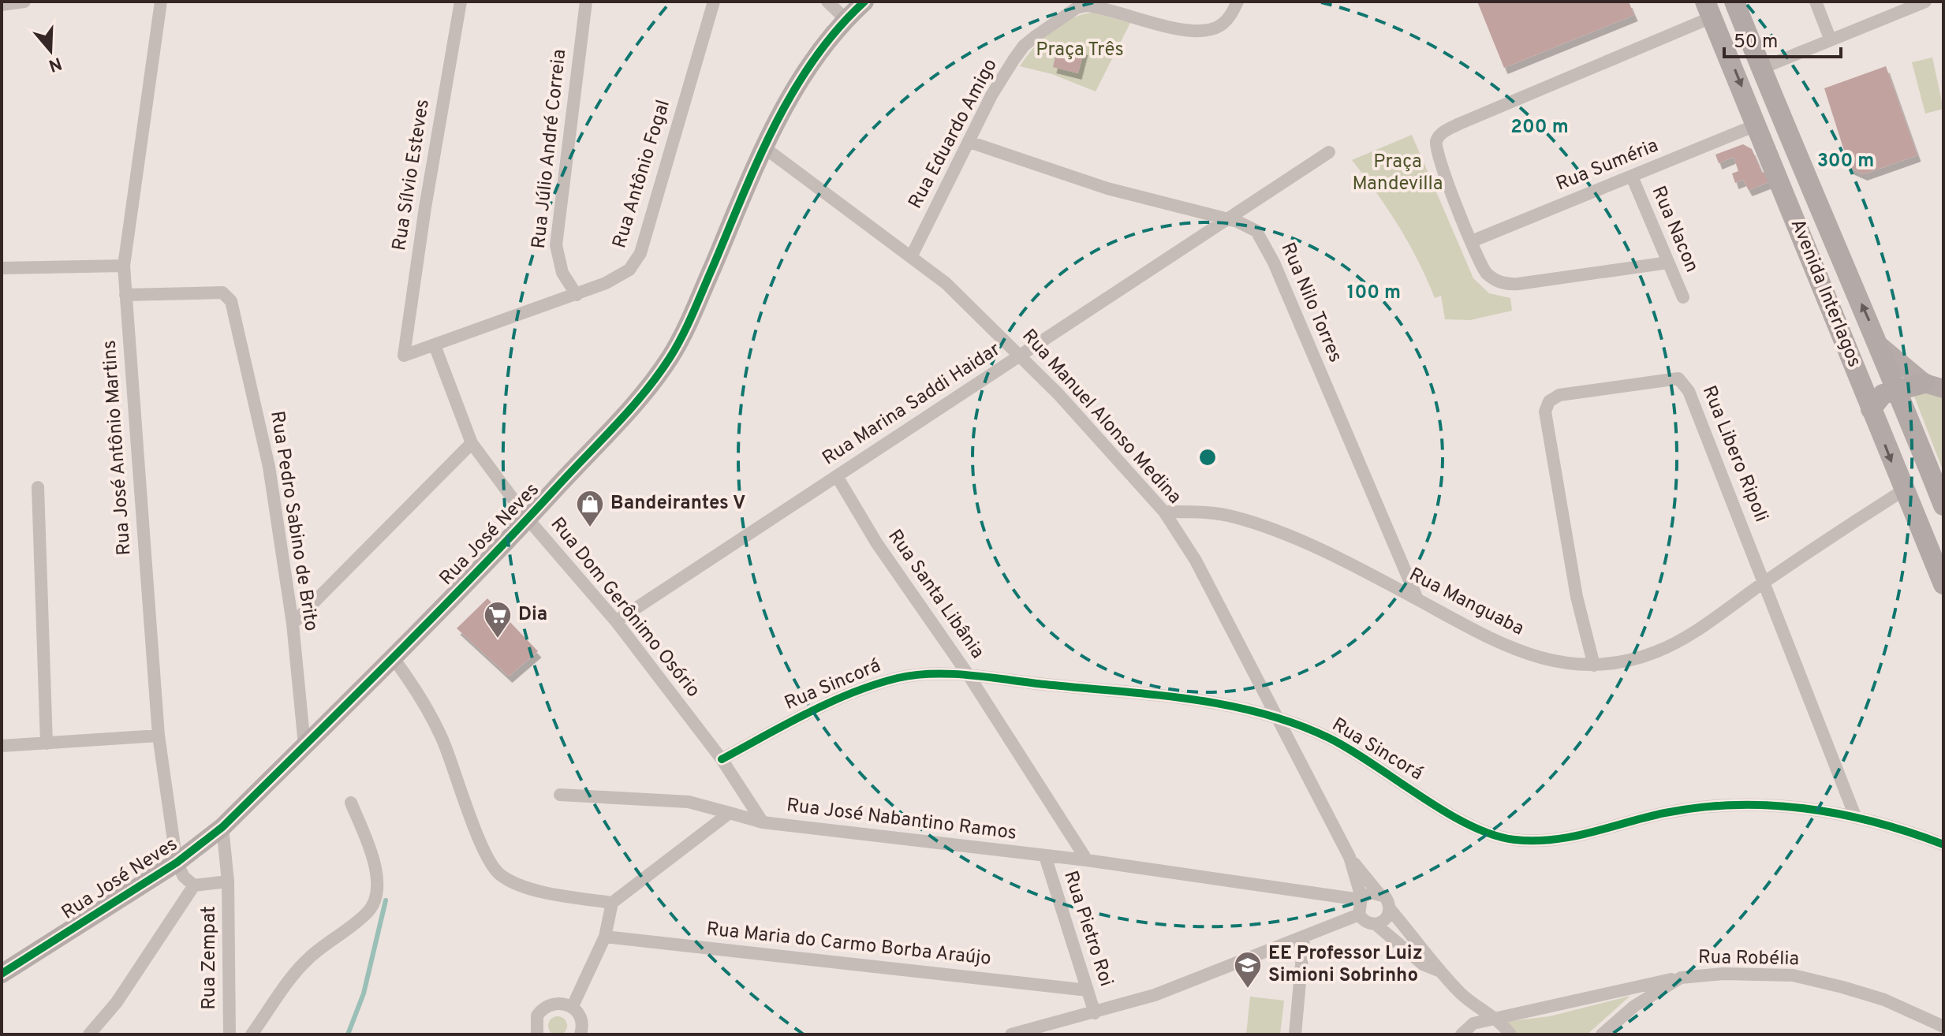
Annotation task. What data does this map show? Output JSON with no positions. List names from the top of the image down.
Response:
{
  "streets": {
    "main road": ["Avenida Interlagos"],
    "street": [
      "Rua Eduardo Amigo",
      "Rua Júlio André Correia",
      "Rua Suméria",
      "Rua Antônio Fogal",
      "Rua Sílvio Esteves",
      "Rua Nacon",
      "Rua Nilo Torres",
      "Rua Marina Saddi Haidar",
      "Rua Manuel Alonso Medina",
      "Rua José Antônio Martins",
      "Rua Libero Ripoli",
      "Rua Pedro Sabino de Brito",
      "Rua José Neves",
      "Rua Santa Libânia",
      "Rua Manguaba",
      "Rua Dom Gerônimo Osório",
      "Rua Sincorá",
      "Rua José Nabantino Ramos",
      "Rua Pietro Roi",
      "Rua Maria do Carmo Borba Araújo",
      "Rua Zempat",
      "Rua Robélia"
    ]
  },
  "crossings": [
    ["Rua Eduardo Amigo", "Rua Nilo Torres"],
    ["Rua Eduardo Amigo", "Rua Manuel Alonso Medina"],
    ["Rua Júlio André Correia", "Rua Antônio Fogal"],
    ["Rua Suméria", "Rua Nacon"],
    ["Rua Suméria", "Avenida Interlagos"],
    ["Rua Antônio Fogal", "Rua Sílvio Esteves"],
    ["Rua Antônio Fogal", "Rua Dom Gerônimo Osório"],
    ["Avenida Interlagos", "Rua Manguaba"],
    ["Rua Nilo Torres", "Rua Marina Saddi Haidar"],
    ["Rua Nilo Torres", "Rua Manguaba"],
    ["Rua Marina Saddi Haidar", "Rua Manuel Alonso Medina"],
    ["Rua Marina Saddi Haidar", "Rua Santa Libânia"],
    ["Rua Marina Saddi Haidar", "Rua Dom Gerônimo Osório"],
    ["Rua Manuel Alonso Medina", "Rua José Neves"],
    ["Rua Manuel Alonso Medina", "Rua Manguaba"],
    ["Rua Manuel Alonso Medina", "Rua Sincorá"],
    ["Rua Manuel Alonso Medina", "Rua José Nabantino Ramos"],
    ["Rua José Antônio Martins", "Rua Pedro Sabino de Brito"],
    ["Rua José Antônio Martins", "Rua José Neves"],
    ["Rua Libero Ripoli", "Rua Manguaba"],
    ["Rua Libero Ripoli", "Rua Sincorá"],
    ["Rua Pedro Sabino de Brito", "Rua José Neves"],
    ["Rua José Neves", "Rua Dom Gerônimo Osório"],
    ["Rua José Neves", "Rua Zempat"],
    ["Rua Santa Libânia", "Rua Sincorá"],
    ["Rua Santa Libânia", "Rua José Nabantino Ramos"],
    ["Rua Dom Gerônimo Osório", "Rua Sincorá"],
    ["Rua Dom Gerônimo Osório", "Rua José Nabantino Ramos"],
    ["Rua José Nabantino Ramos", "Rua Pietro Roi"],
    ["Rua Pietro Roi", "Rua Maria do Carmo Borba Araújo"]
  ],
  "parks": ["Praça Três", "Praça Mandevilla"],
  "places": {
    "shop": ["Bandeirantes V"],
    "supermarket": ["Dia"],
    "school or university": ["EE Professor Luiz Simioni Sobrinho"]
  },
  "scale_bar": "50 m",
  "north": "bottom",
  "rings": ["200 m", "300 m", "100 m"]
}
